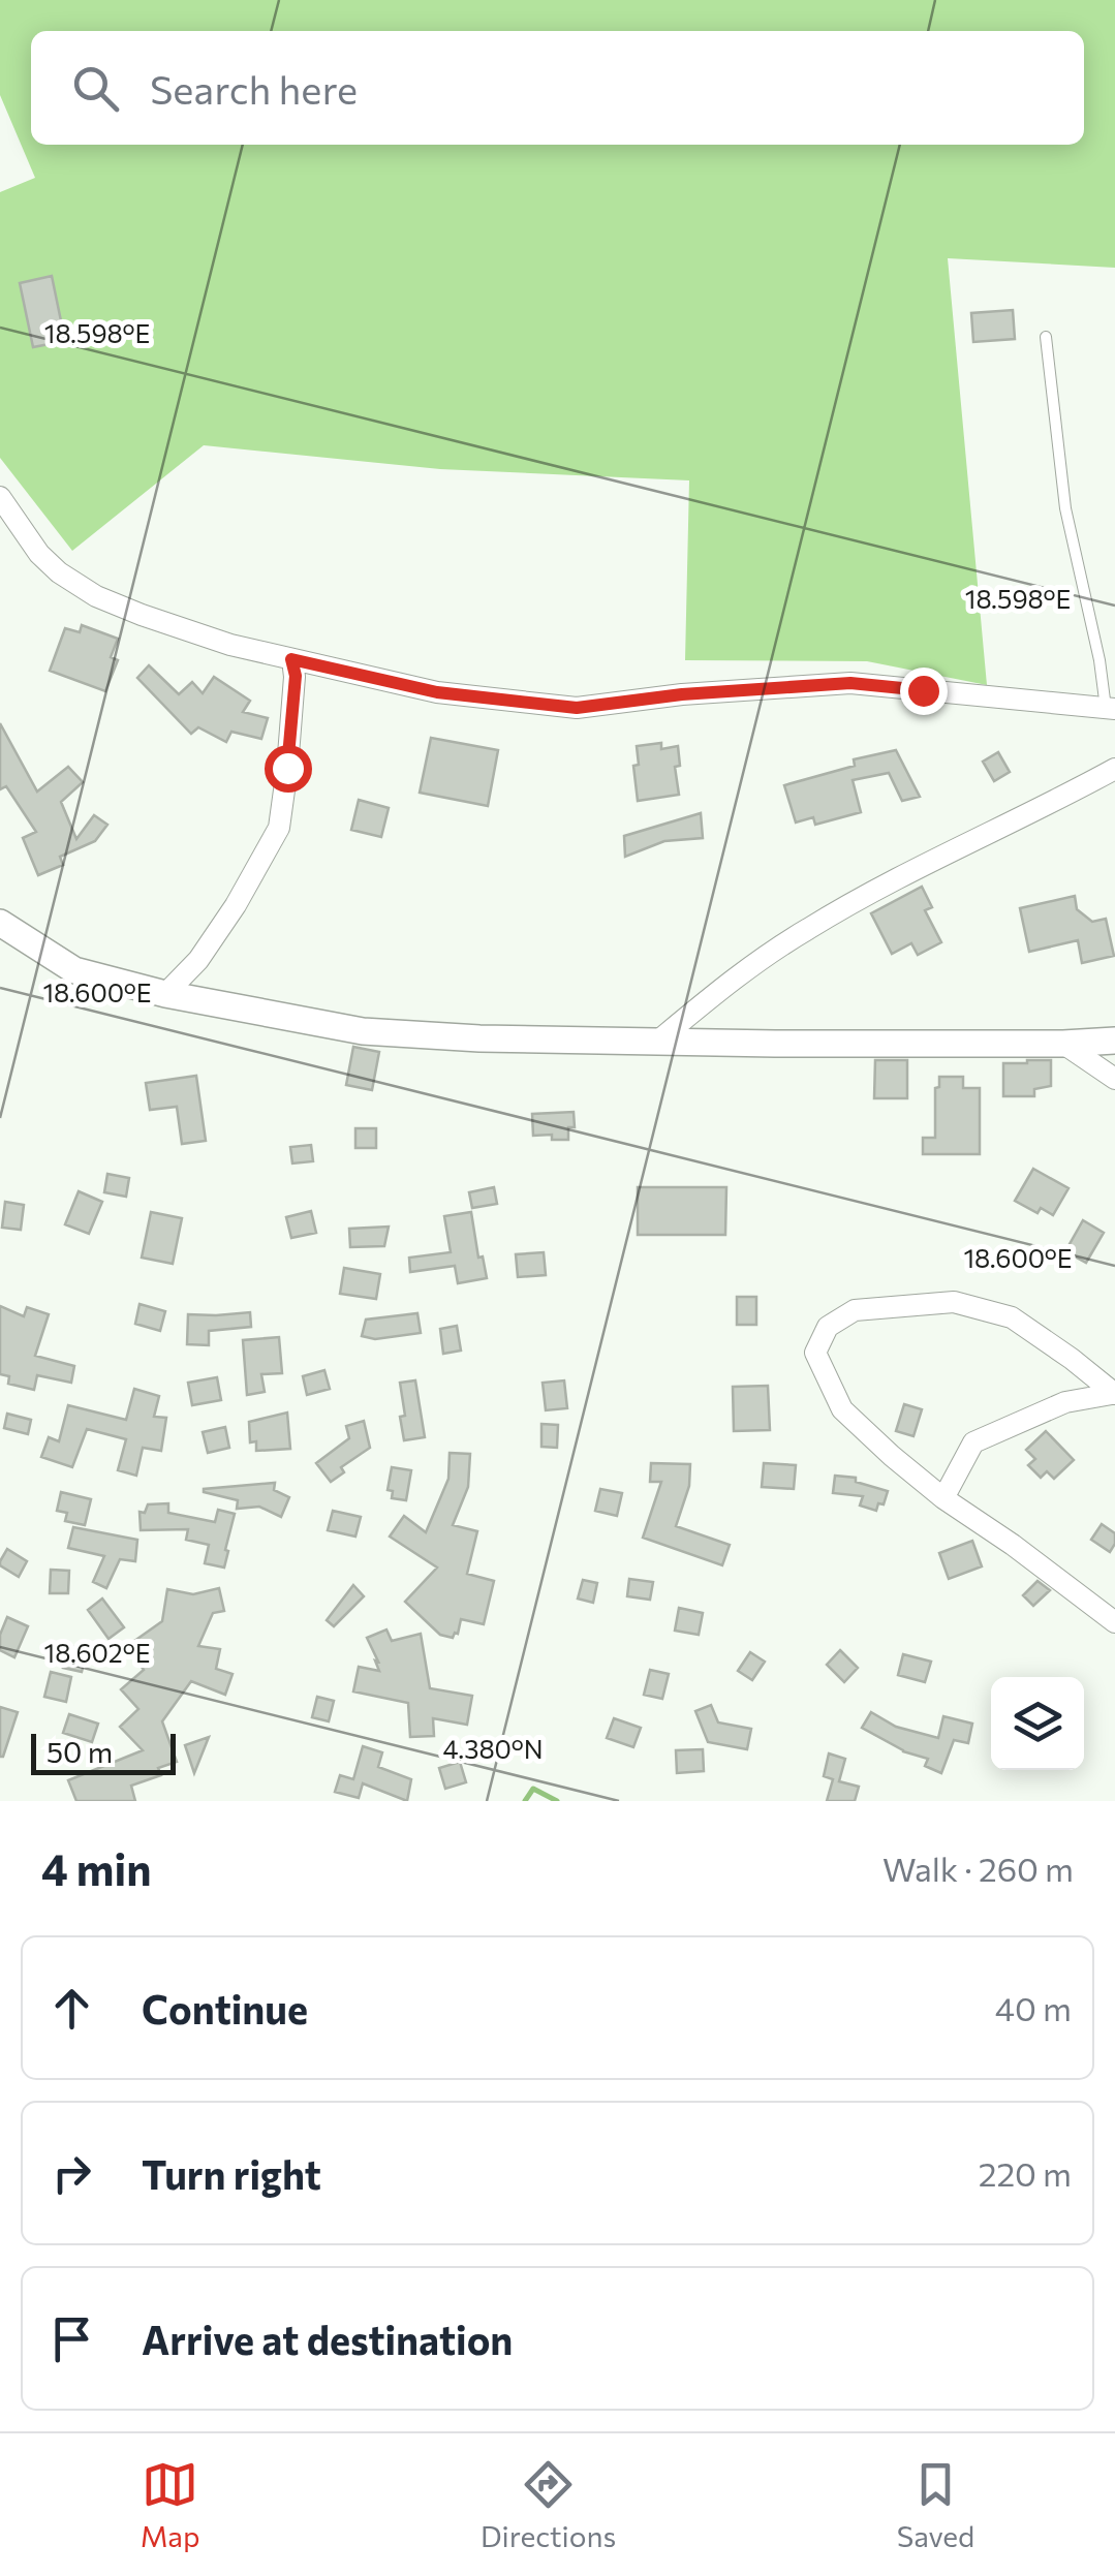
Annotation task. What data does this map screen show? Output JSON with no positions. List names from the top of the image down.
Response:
{
  "scale_bar": "50 m",
  "page": {
    "search": "Search here",
    "scale": "50 m",
    "heading": ["4 min", "Walk · 260 m"],
    "list": [
      ["Continue", "40 m"],
      ["Turn right", "220 m"],
      "Arrive at destination"
    ],
    "nav": ["Map", "Directions", "Saved"]
  },
  "coordinates": [
    "18.598°E",
    "18.600°E",
    "18.602°E",
    "4.380°N"
  ]
}
